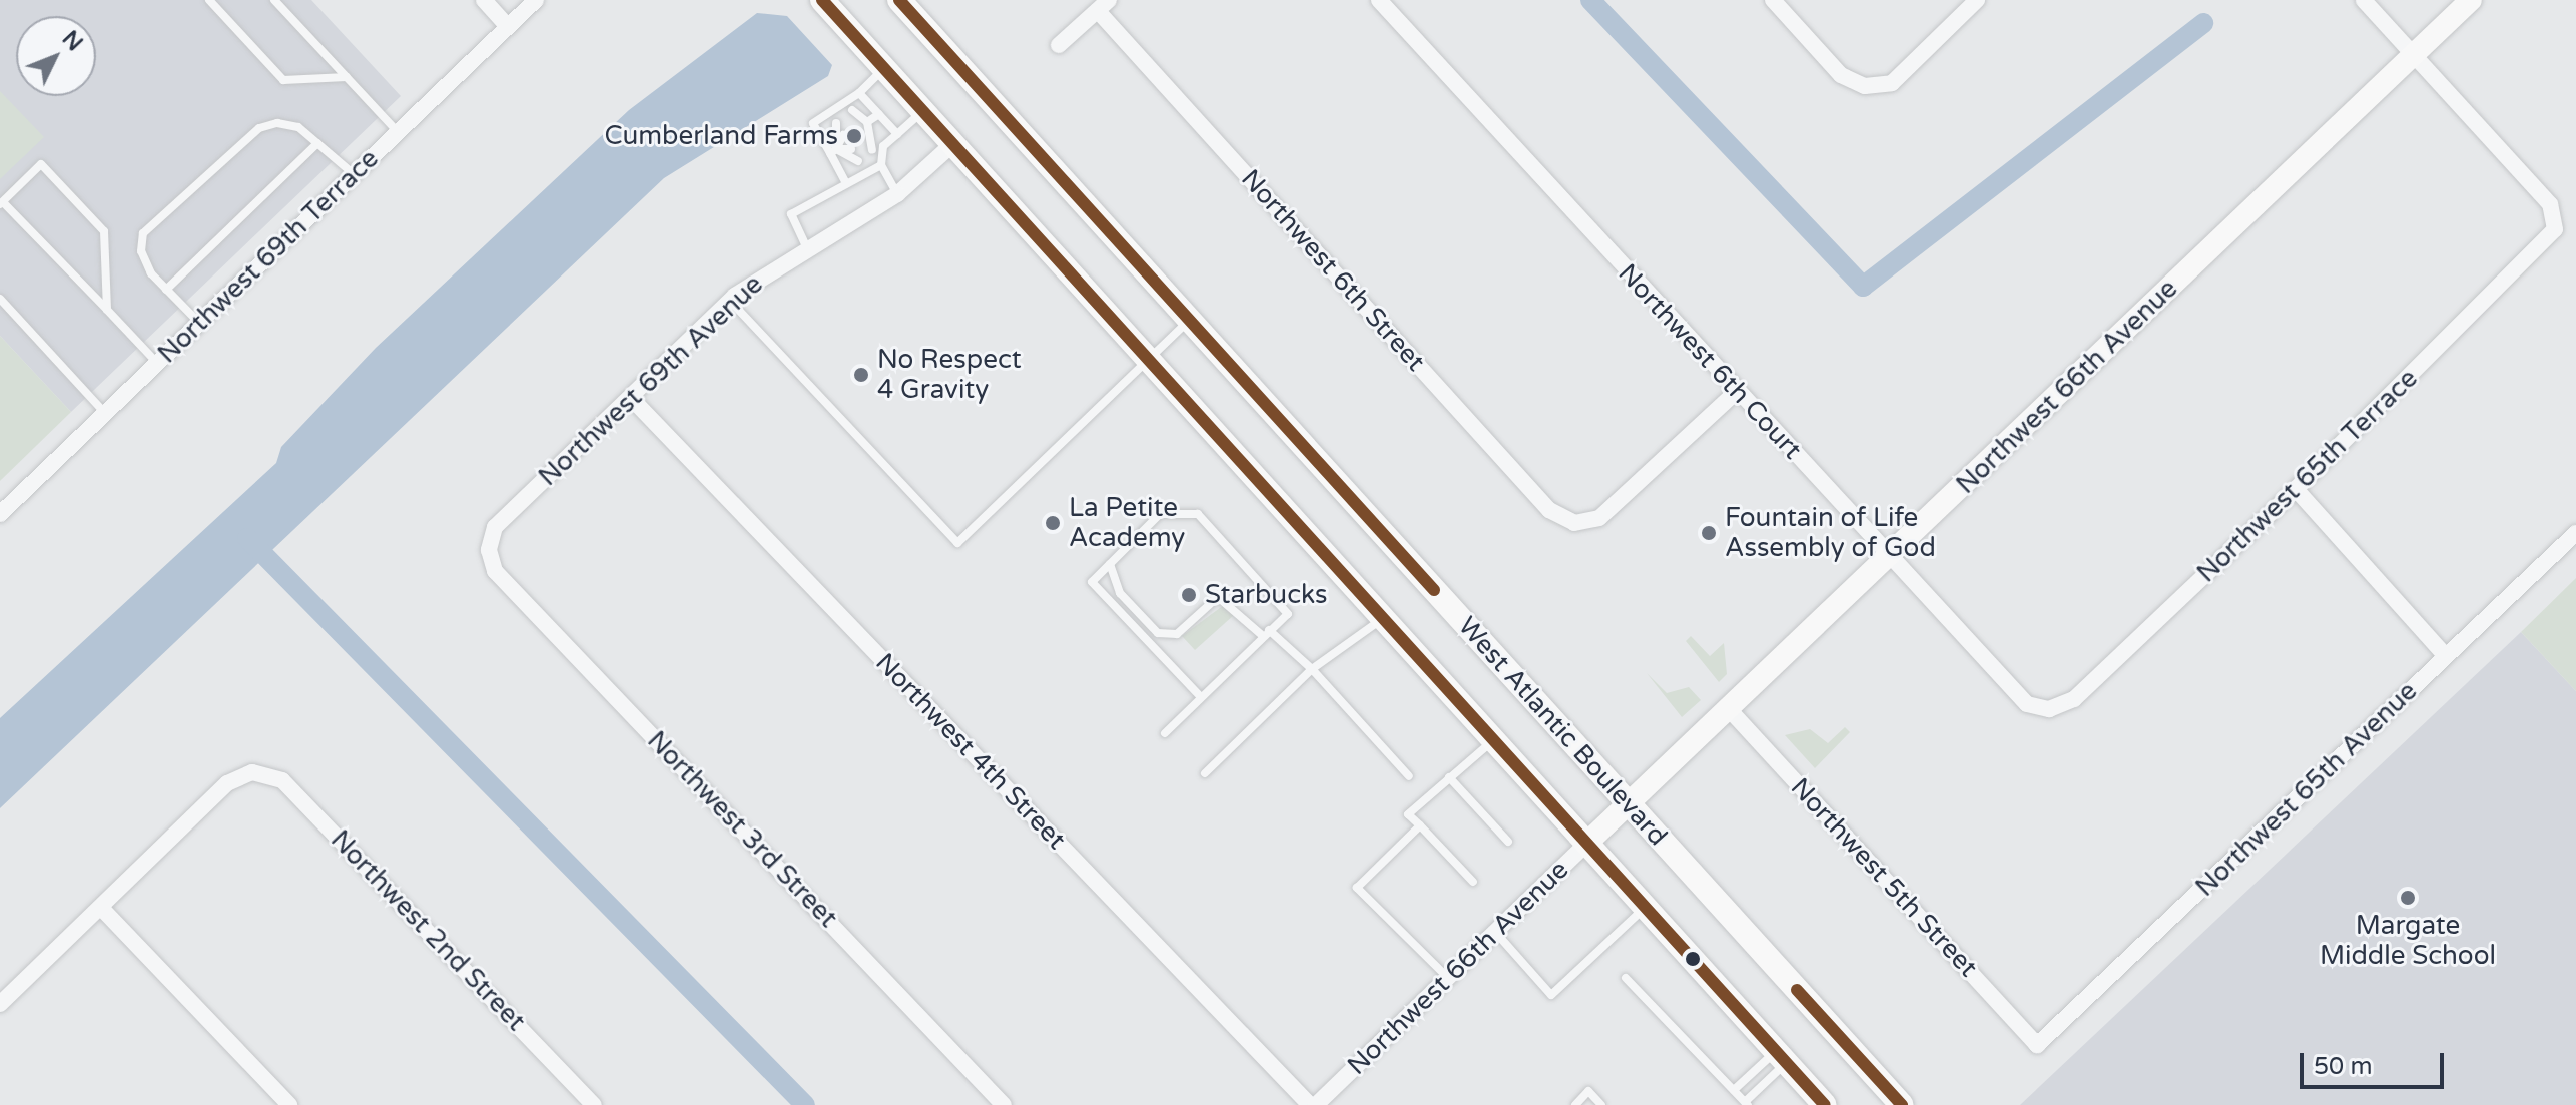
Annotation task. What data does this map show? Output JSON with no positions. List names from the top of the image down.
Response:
{
  "streets": {
    "main road": ["West Atlantic Boulevard"],
    "street": [
      "Northwest 69th Terrace",
      "Northwest 6th Street",
      "Northwest 6th Court",
      "Northwest 69th Avenue",
      "Northwest 66th Avenue",
      "Northwest 65th Terrace",
      "Northwest 4th Street",
      "Northwest 65th Avenue",
      "Northwest 3rd Street",
      "Northwest 5th Street",
      "Northwest 2nd Street"
    ]
  },
  "crossings": [
    ["Northwest 6th Street", "Northwest 6th Court"],
    ["Northwest 6th Court", "Northwest 66th Avenue"],
    ["Northwest 6th Court", "Northwest 65th Terrace"],
    ["Northwest 69th Avenue", "Northwest 4th Street"],
    ["Northwest 69th Avenue", "Northwest 3rd Street"],
    ["Northwest 66th Avenue", "Northwest 65th Terrace"],
    ["Northwest 66th Avenue", "West Atlantic Boulevard"],
    ["Northwest 66th Avenue", "Northwest 5th Street"],
    ["Northwest 65th Avenue", "Northwest 5th Street"]
  ],
  "places": [
    "Cumberland Farms",
    "No Respect 4 Gravity",
    "La Petite Academy",
    "Fountain of Life Assembly of God",
    "Starbucks",
    "Margate Middle School"
  ],
  "scale_bar": "50 m",
  "north": "top right"
}
